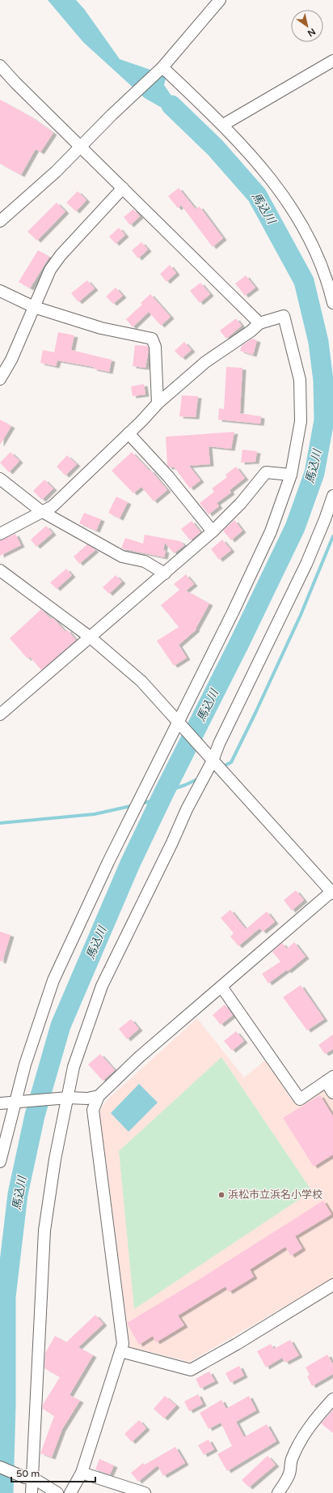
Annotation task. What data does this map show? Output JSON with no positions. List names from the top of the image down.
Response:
{
  "water": ["馬込川"],
  "places": ["浜松市立浜名小学校"],
  "scale_bar": "50 m",
  "north": "bottom right"
}
